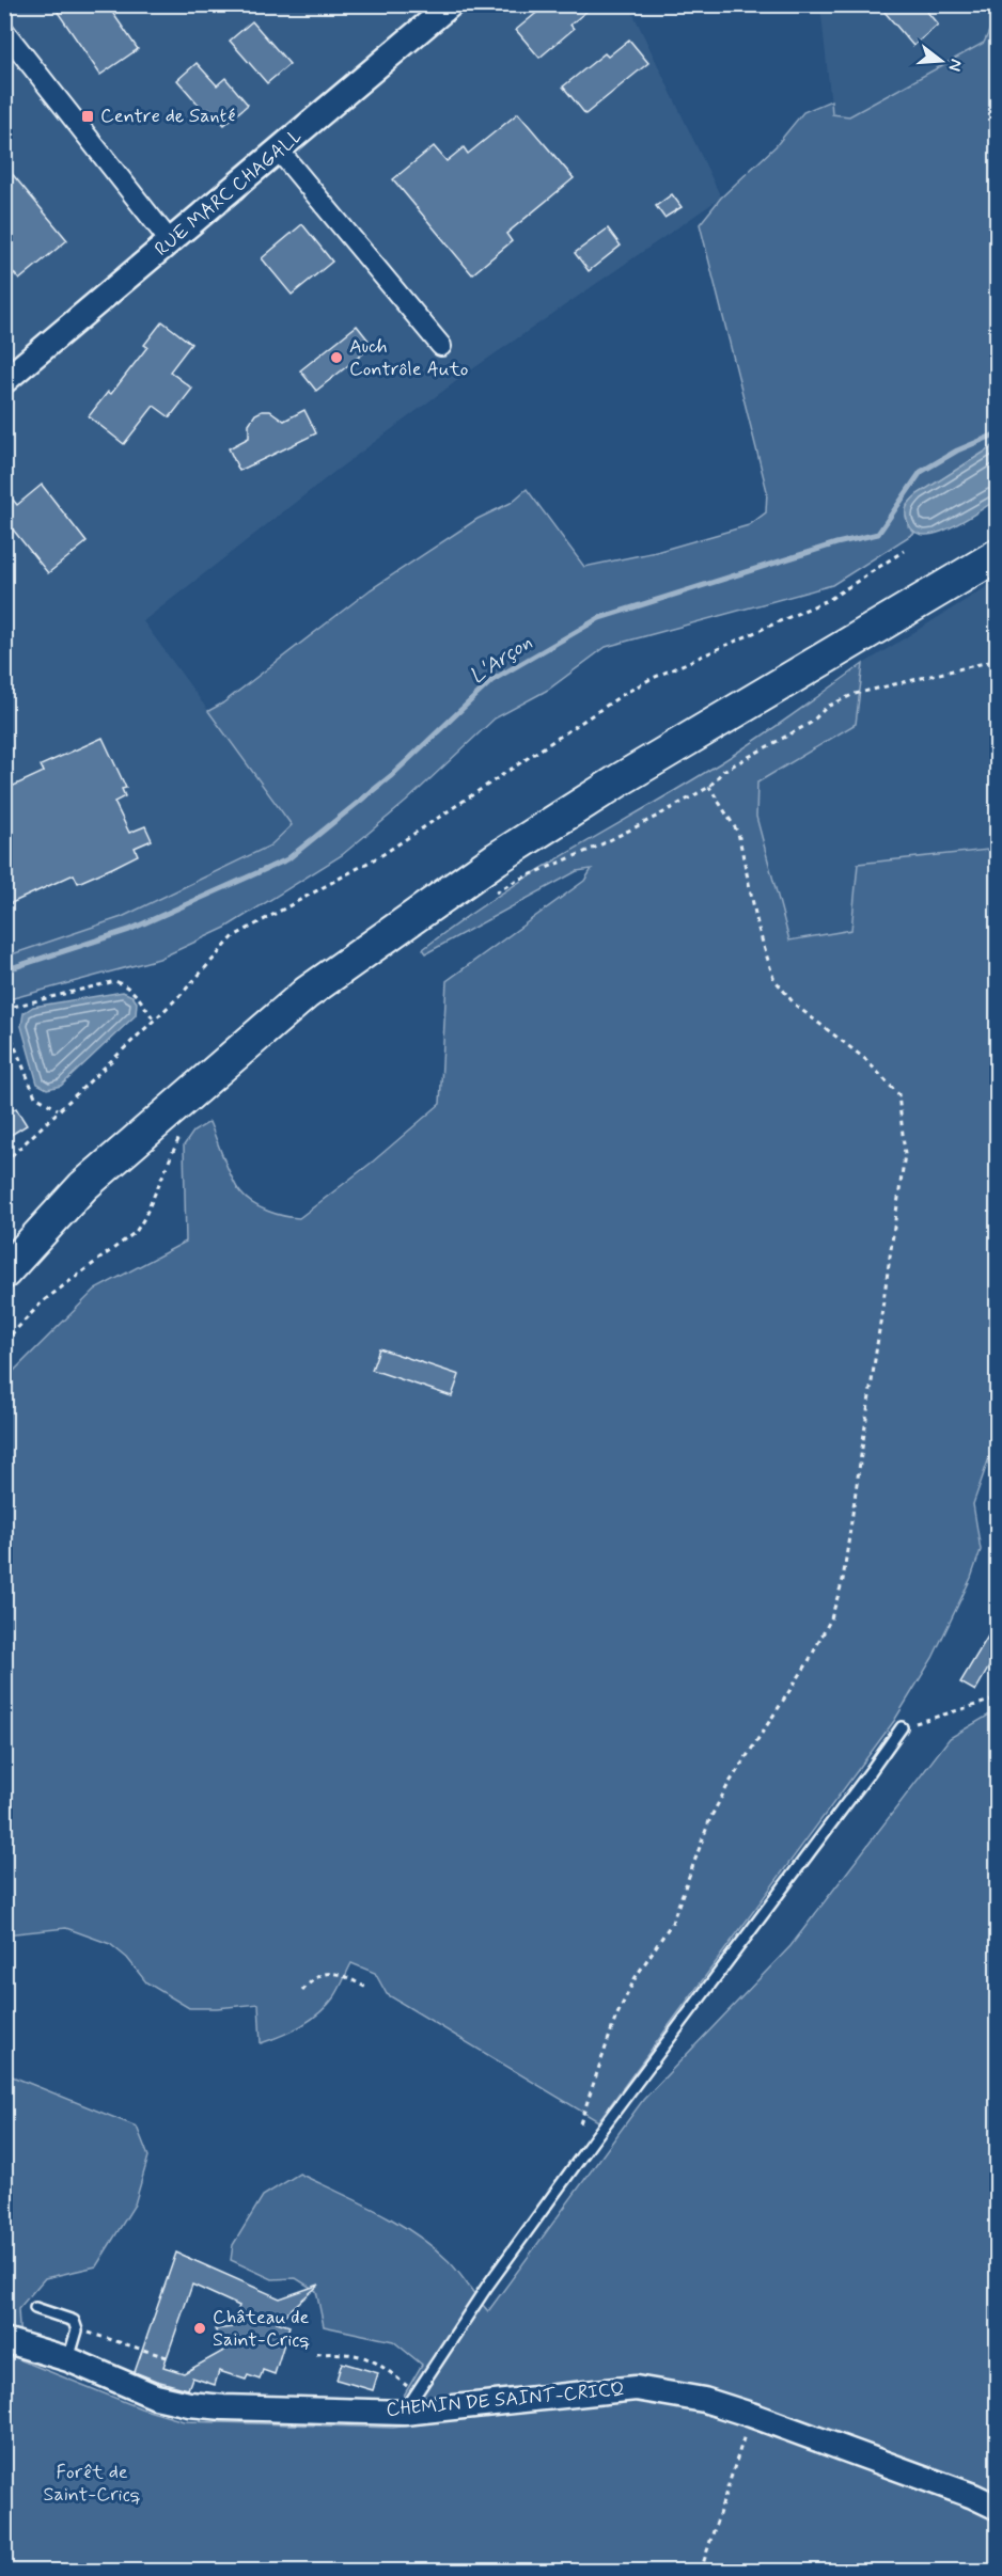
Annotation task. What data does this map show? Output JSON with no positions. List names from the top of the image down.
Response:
{
  "streets": {
    "street": ["RUE MARC CHAGALL", "CHEMIN DE SAINT-CRICQ"]
  },
  "water": ["L'Arçon"],
  "parks": ["Forêt de Saint-Cricq"],
  "places": {
    "transit": ["Centre de Santé"],
    "other": ["Auch Contrôle Auto", "Château de Saint-Cricq"]
  },
  "north": "right"
}
